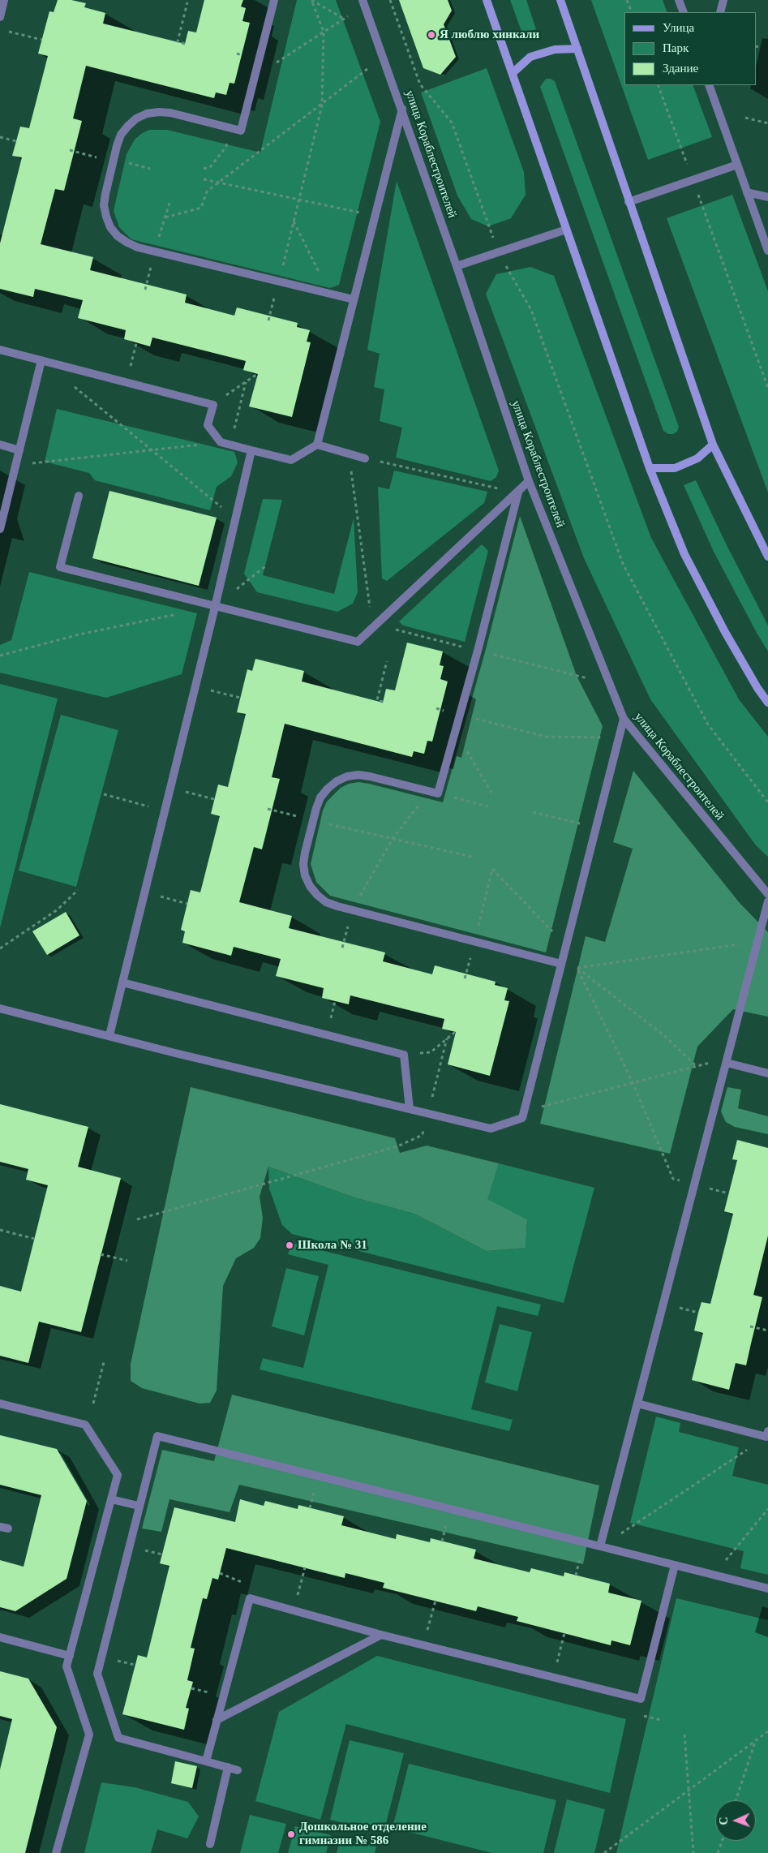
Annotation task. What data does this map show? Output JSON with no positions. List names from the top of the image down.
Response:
{
  "streets": {
    "street": ["улица Кораблестроителей"]
  },
  "places": ["Я люблю хинкали", "Школа № 31", "Дошкольное отделение гимназии № 586"],
  "legend": ["Улица", "Парк", "Здание"],
  "north": "left"
}
